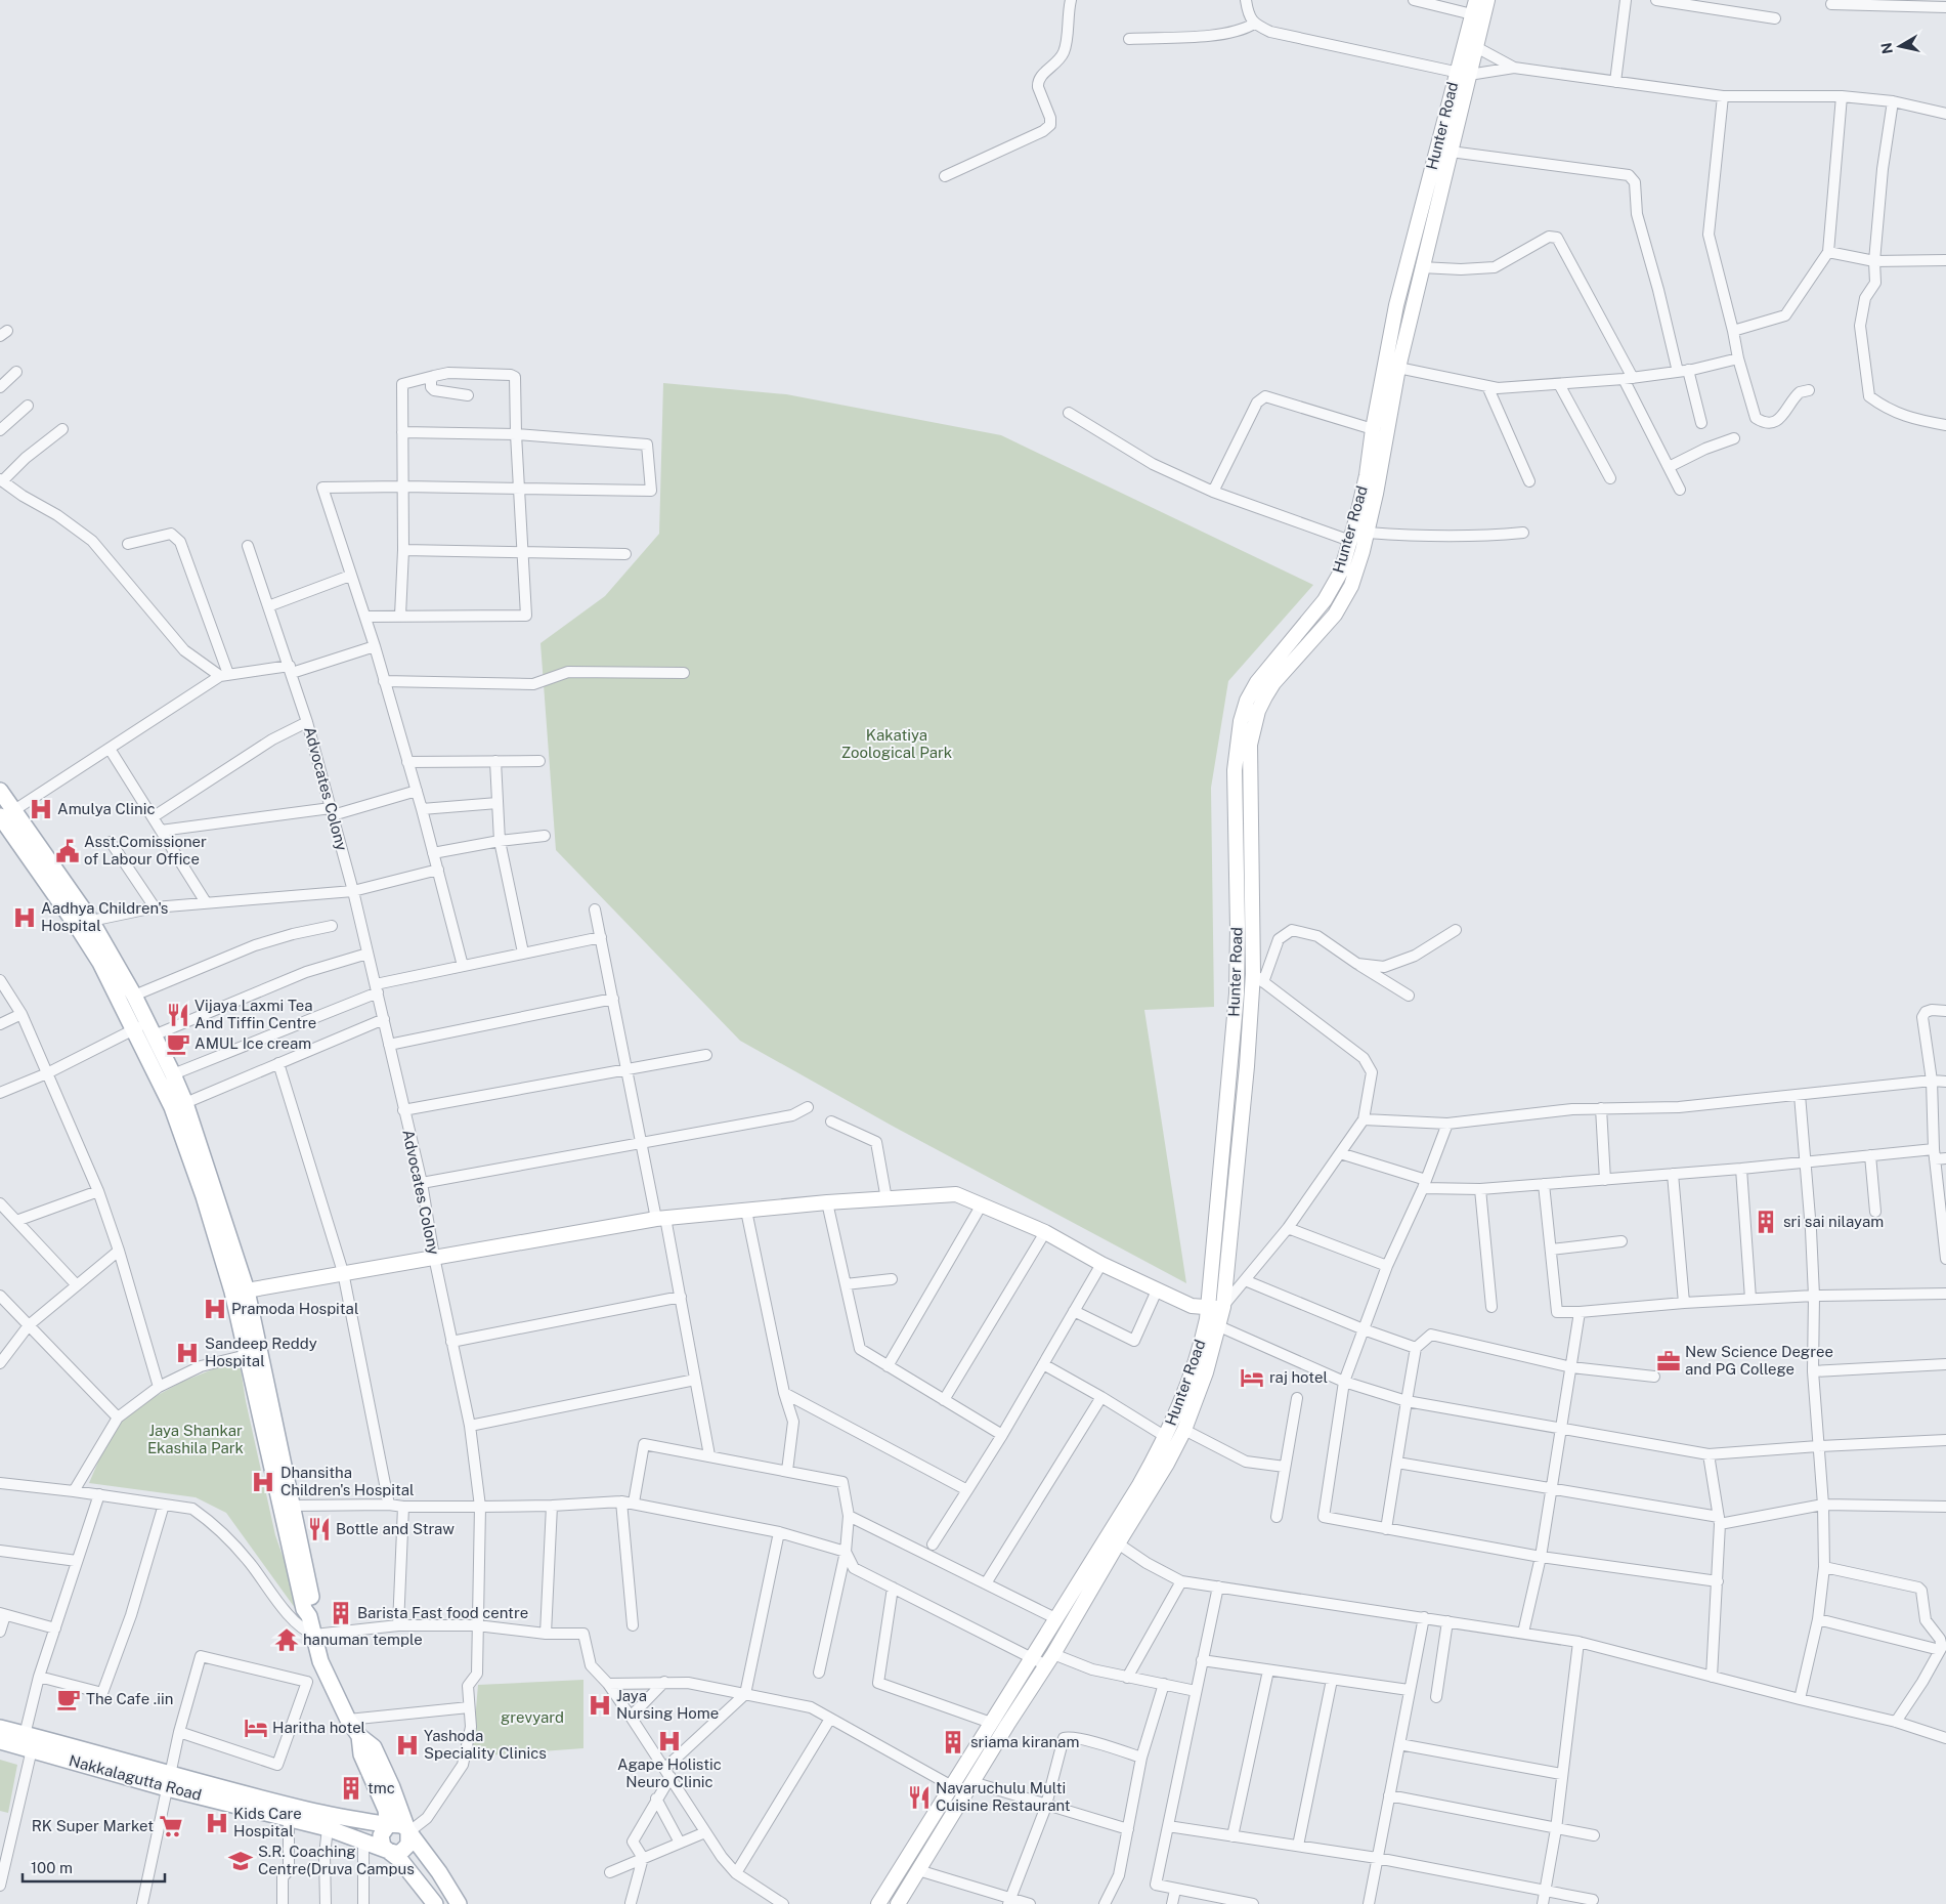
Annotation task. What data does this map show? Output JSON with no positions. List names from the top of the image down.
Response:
{
  "streets": {
    "main road": ["Hunter Road", "Nakkalagutta Road"],
    "street": ["Advocates Colony"]
  },
  "crossings": [
    ["Advocates Colony", "Nakkalagutta Road"]
  ],
  "parks": ["Kakatiya Zoological Park", "Jaya Shankar Ekashila Park", "grevyard"],
  "places": {
    "hospital": [
      "Amulya Clinic",
      "Aadhya Children's Hospital",
      "Pramoda Hospital",
      "Sandeep Reddy Hospital",
      "Dhansitha Children's Hospital",
      "Jaya Nursing Home",
      "Agape Holistic Neuro Clinic",
      "Yashoda Speciality Clinics",
      "Kids Care Hospital"
    ],
    "public building": ["Asst.Comissioner of Labour Office"],
    "restaurant": ["Vijaya Laxmi Tea And Tiffin Centre", "Bottle and Straw", "Navaruchulu Multi Cuisine Restaurant"],
    "cafe": ["AMUL Ice cream", "The Cafe .iin"],
    "building": [
      "sri sai nilayam",
      "Barista Fast food centre",
      "sriama kiranam",
      "tmc"
    ],
    "office": ["New Science Degree and PG College"],
    "hotel": ["raj hotel", "Haritha hotel"],
    "temple": ["hanuman temple"],
    "supermarket": ["RK Super Market"],
    "school or university": ["S.R. Coaching Centre(Druva Campus"]
  },
  "scale_bar": "100 m",
  "north": "left"
}
